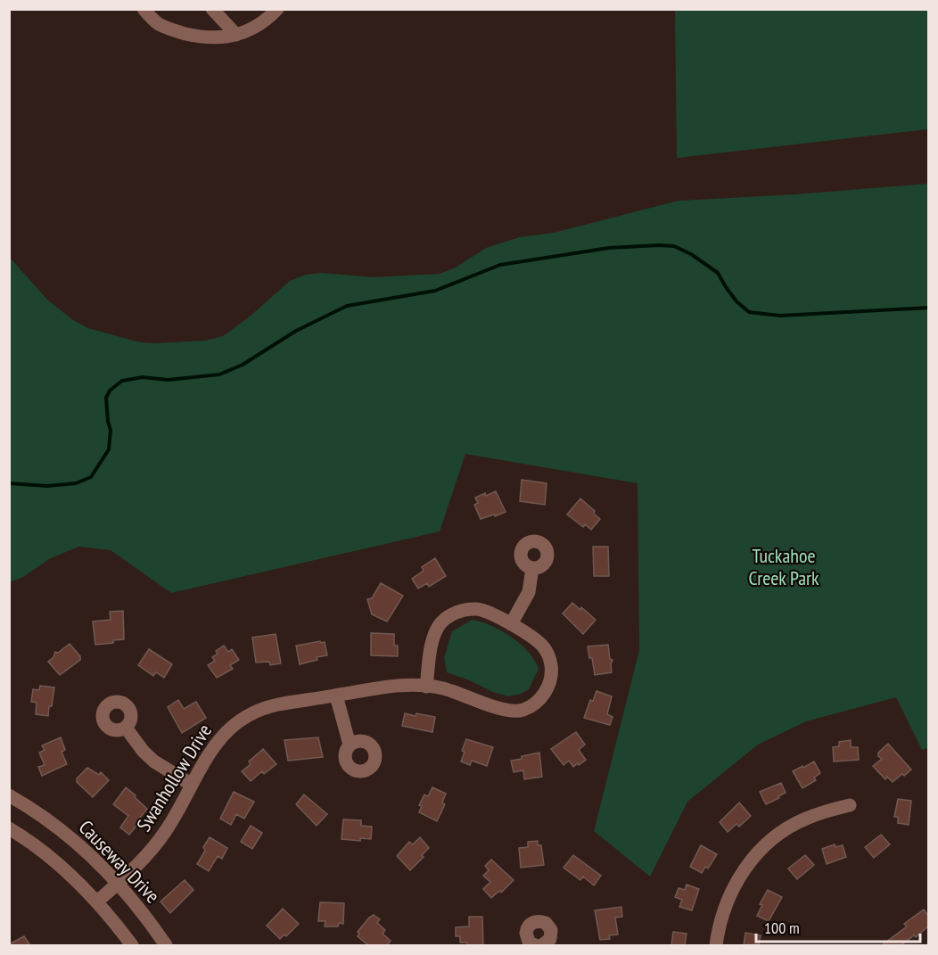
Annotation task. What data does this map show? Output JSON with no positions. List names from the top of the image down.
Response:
{
  "streets": {
    "street": ["Swanhollow Drive", "Causeway Drive"]
  },
  "crossings": [
    ["Swanhollow Drive", "Causeway Drive"]
  ],
  "parks": ["Tuckahoe Creek Park"],
  "scale_bar": "100 m"
}
